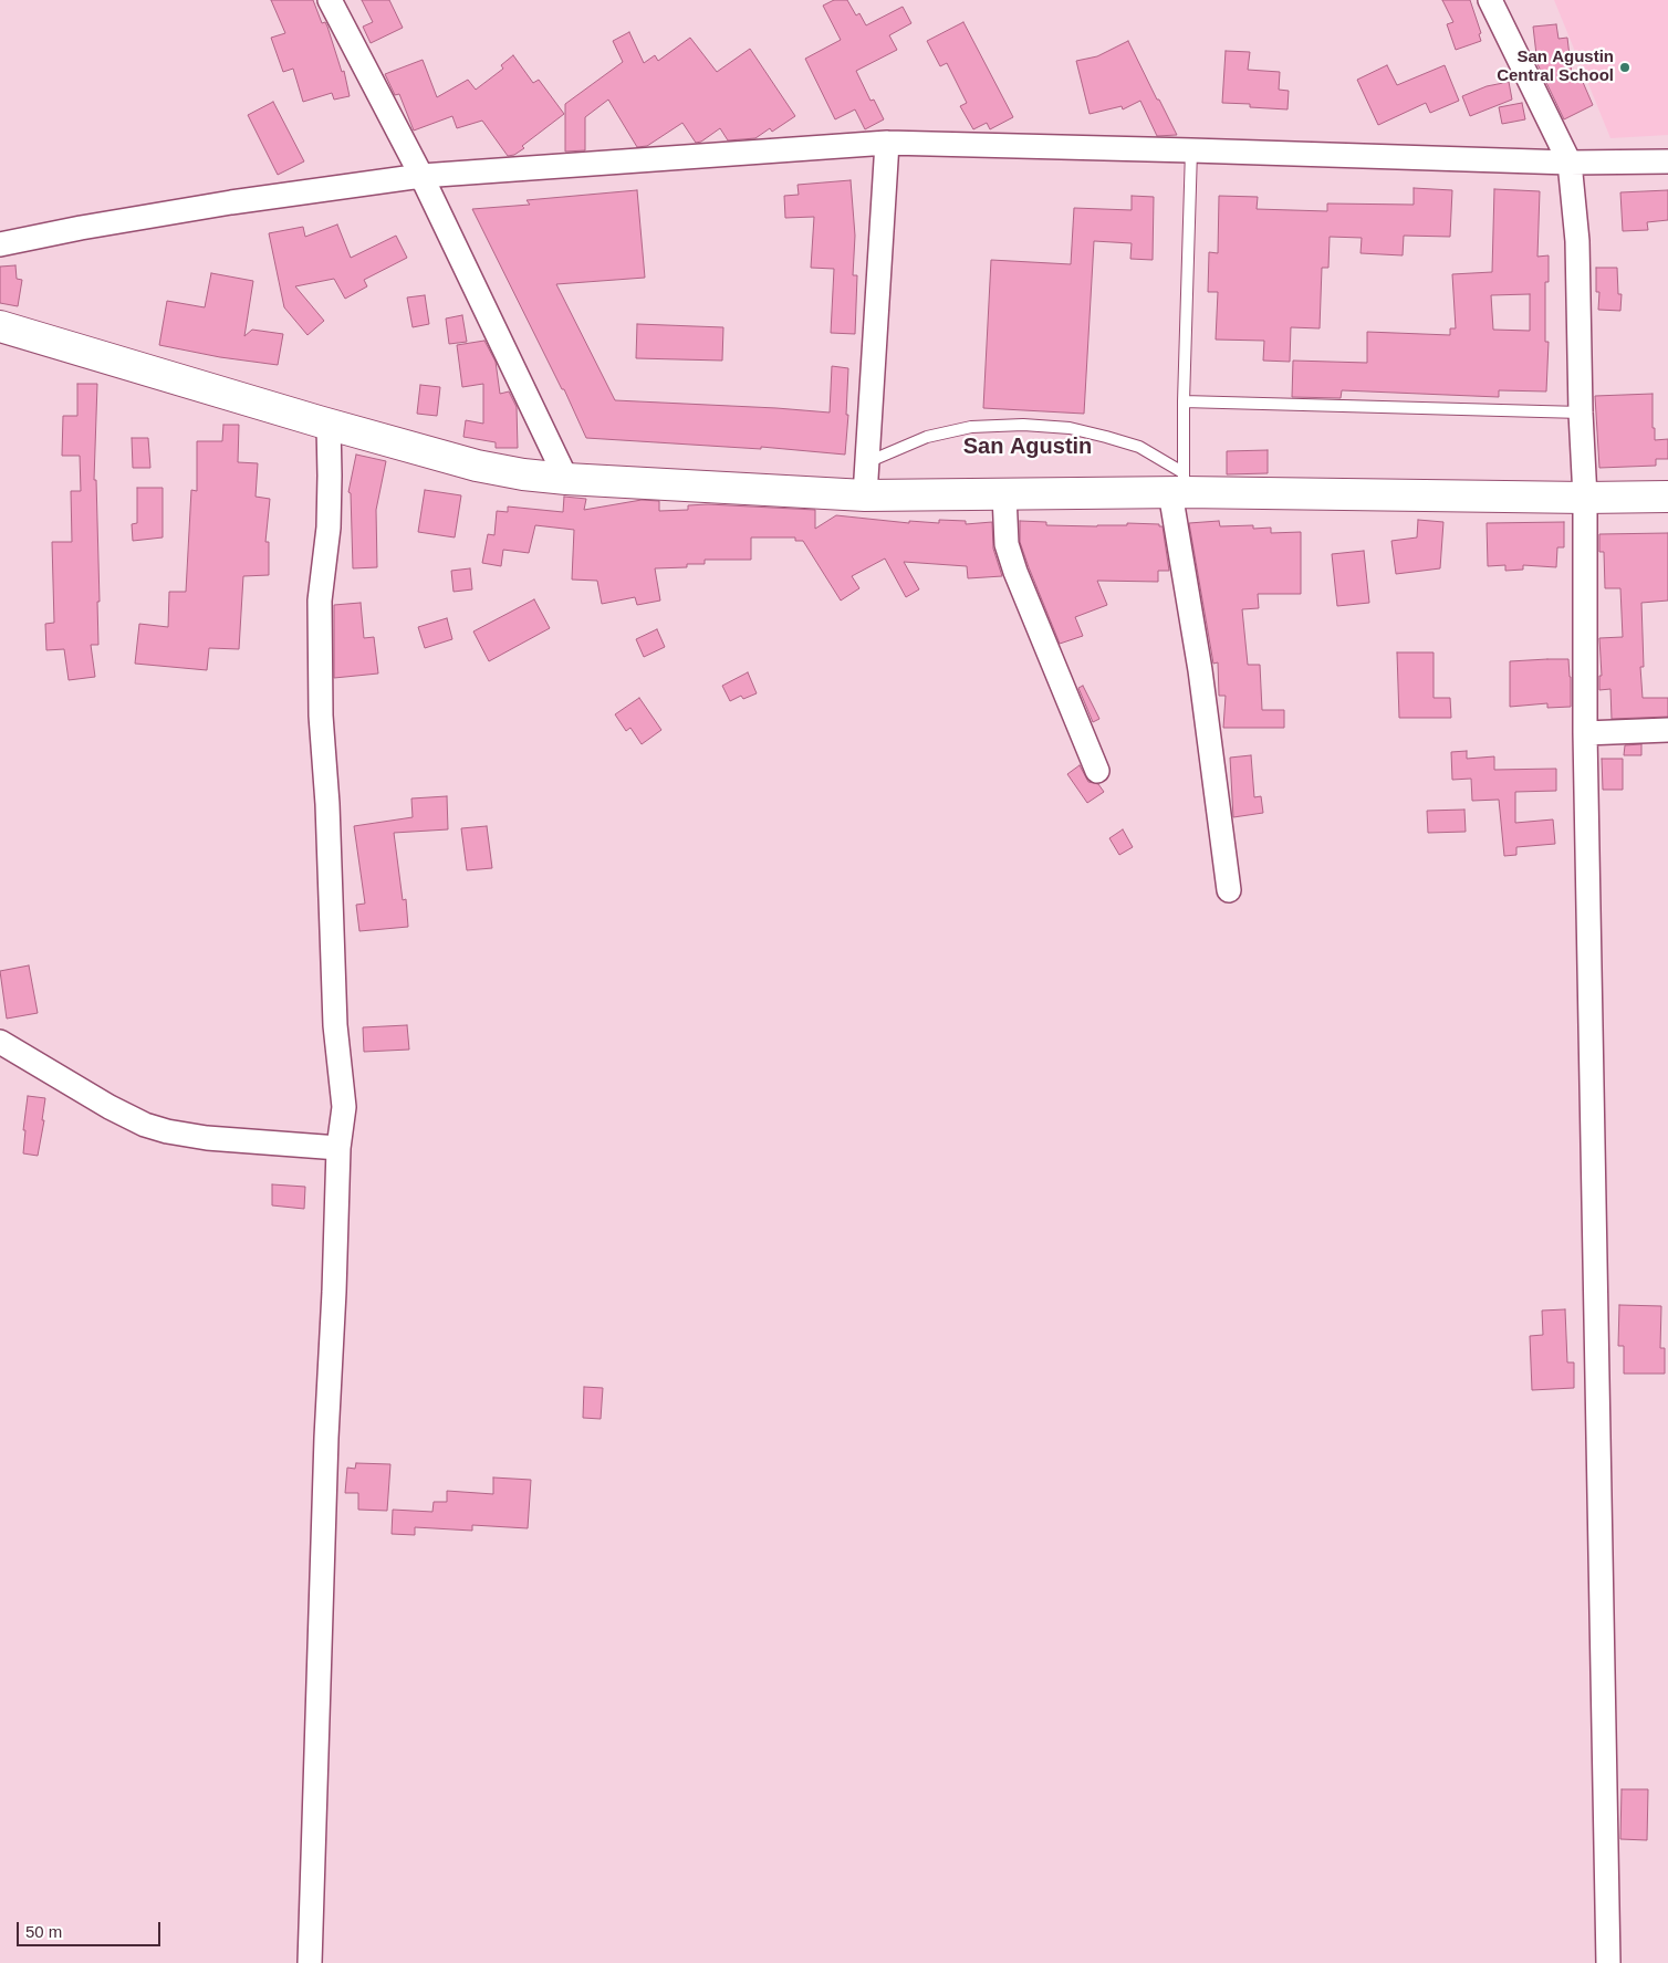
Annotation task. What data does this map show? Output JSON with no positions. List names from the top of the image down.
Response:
{
  "districts": ["San Agustin"],
  "places": ["San Agustin Central School"],
  "scale_bar": "50 m"
}
